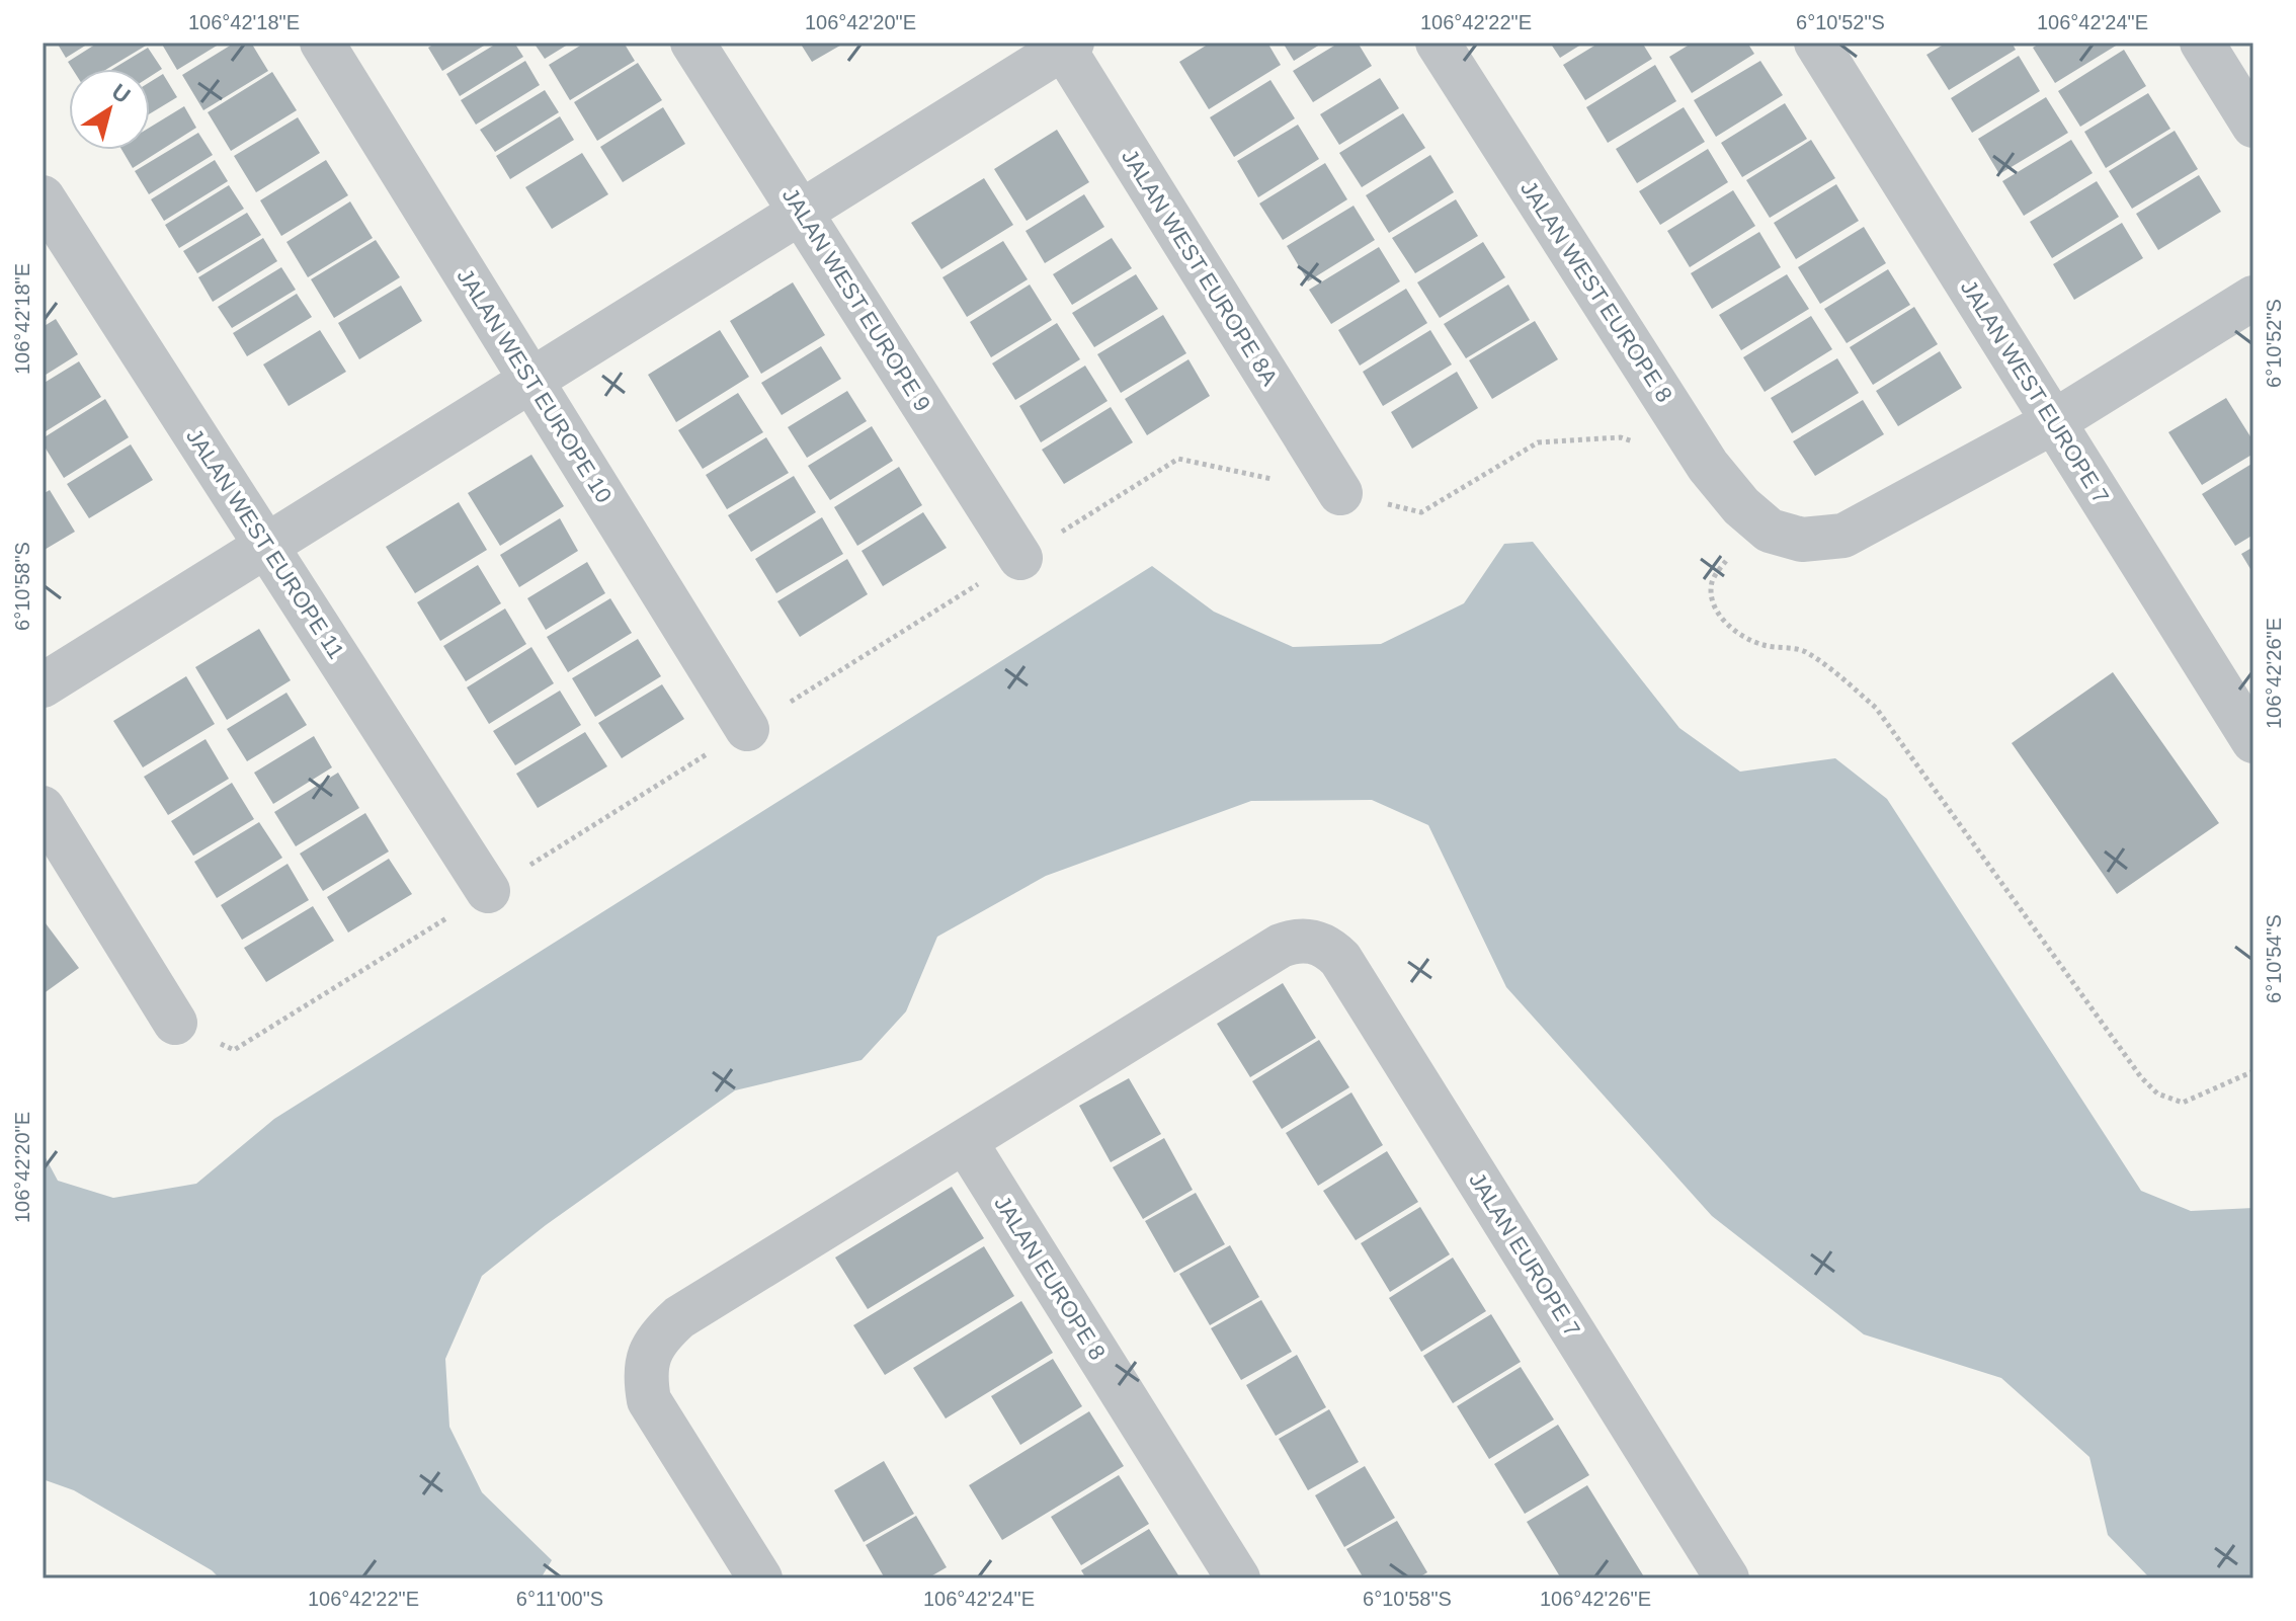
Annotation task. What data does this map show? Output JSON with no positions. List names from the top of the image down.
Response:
{
  "streets": {
    "street": [
      "JALAN WEST EUROPE 8A",
      "JALAN WEST EUROPE 8",
      "JALAN WEST EUROPE 9",
      "JALAN WEST EUROPE 10",
      "JALAN WEST EUROPE 7",
      "JALAN WEST EUROPE 11",
      "JALAN EUROPE 7",
      "JALAN EUROPE 8"
    ]
  },
  "crossings": [
    ["JALAN EUROPE 7", "JALAN EUROPE 8"]
  ],
  "north": "top right",
  "coordinates": [
    "106°42'18\"E",
    "106°42'20\"E",
    "106°42'22\"E",
    "6°10'52\"S",
    "106°42'24\"E",
    "6°10'58\"S",
    "106°42'26\"E",
    "6°10'54\"S",
    "6°11'00\"S"
  ]
}
